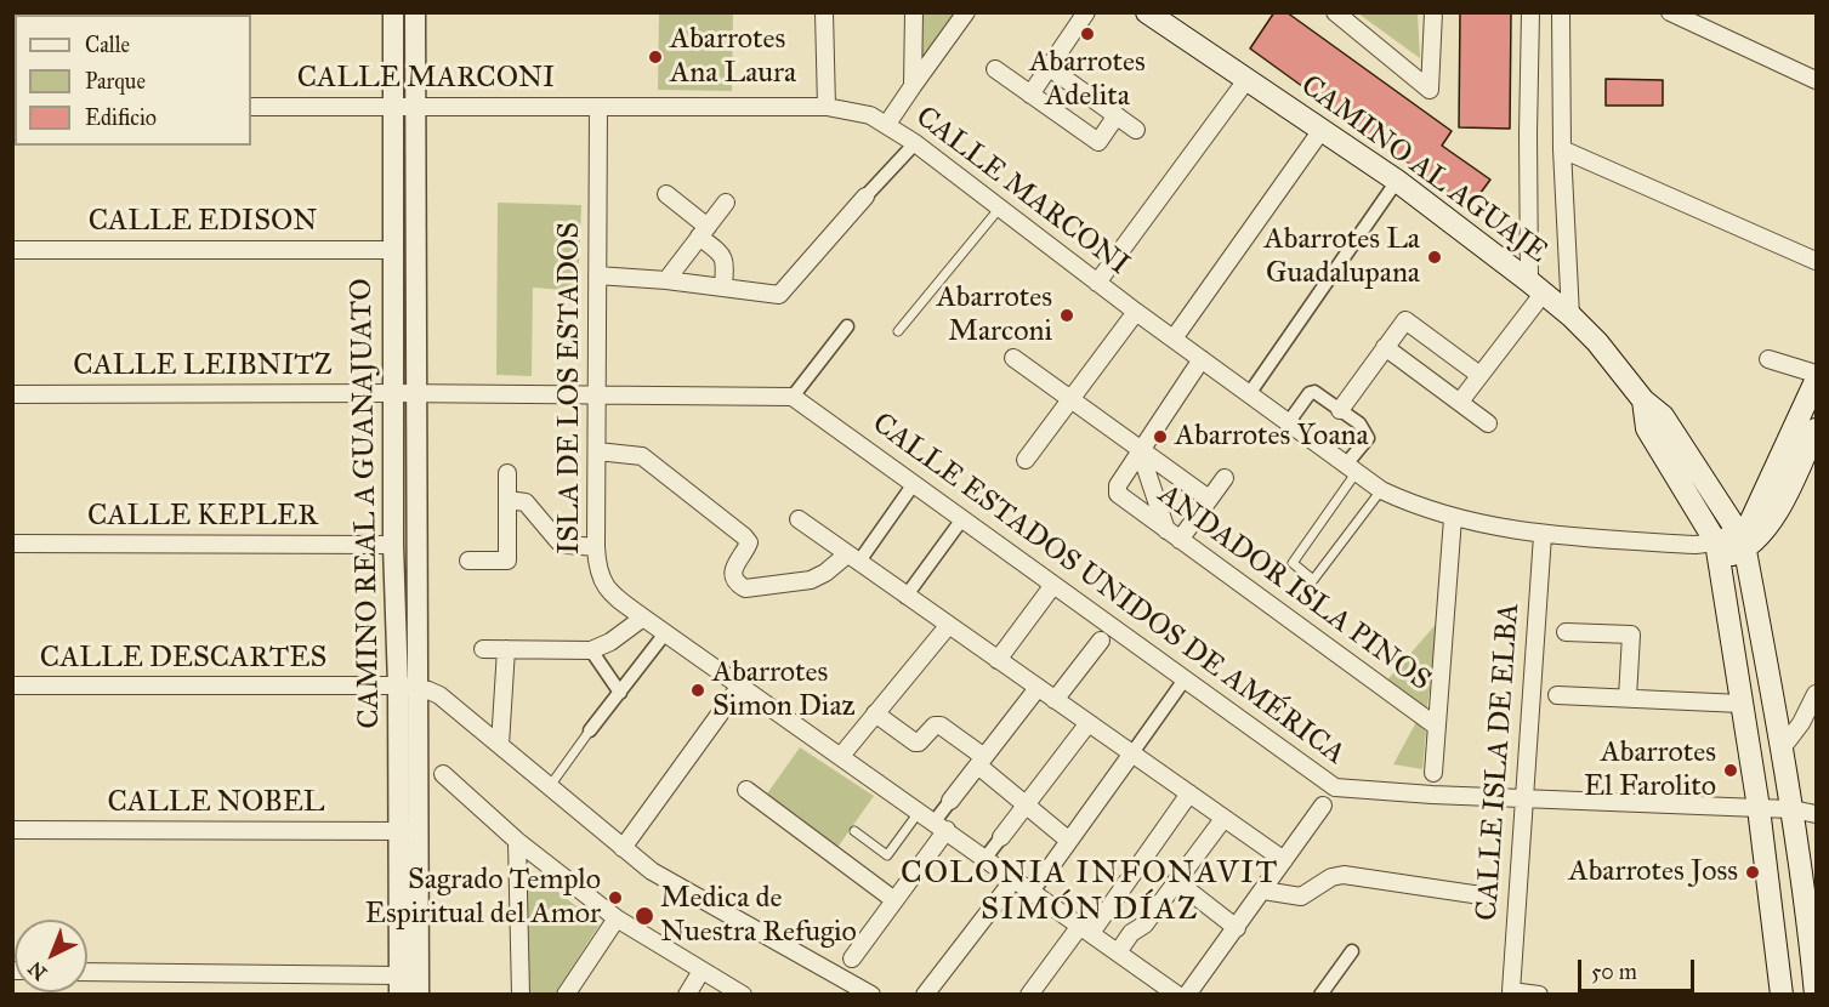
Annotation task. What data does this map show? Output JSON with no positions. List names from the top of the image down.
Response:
{
  "streets": {
    "main road": ["CAMINO AL AGUAJE"],
    "street": [
      "CALLE MARCONI",
      "CALLE EDISON",
      "CALLE LEIBNITZ",
      "ISLA DE LOS ESTADOS",
      "CAMINO REAL A GUANAJUATO",
      "CALLE KEPLER",
      "ANDADOR ISLA PINOS",
      "CALLE ESTADOS UNIDOS DE AMÉRICA",
      "CALLE DESCARTES",
      "CALLE ISLA DE ELBA",
      "CALLE NOBEL"
    ]
  },
  "crossings": [
    ["CALLE MARCONI", "CAMINO AL AGUAJE"],
    ["CALLE MARCONI", "ISLA DE LOS ESTADOS"],
    ["CALLE MARCONI", "CAMINO REAL A GUANAJUATO"],
    ["CALLE MARCONI", "CALLE ISLA DE ELBA"],
    ["CAMINO AL AGUAJE", "CALLE ESTADOS UNIDOS DE AMÉRICA"],
    ["CALLE EDISON", "CAMINO REAL A GUANAJUATO"],
    ["CALLE LEIBNITZ", "ISLA DE LOS ESTADOS"],
    ["CALLE LEIBNITZ", "CAMINO REAL A GUANAJUATO"],
    ["CAMINO REAL A GUANAJUATO", "CALLE KEPLER"],
    ["CAMINO REAL A GUANAJUATO", "CALLE DESCARTES"],
    ["CAMINO REAL A GUANAJUATO", "CALLE NOBEL"],
    ["CALLE ESTADOS UNIDOS DE AMÉRICA", "CALLE ISLA DE ELBA"]
  ],
  "districts": ["COLONIA INFONAVIT SIMÓN DÍAZ"],
  "places": [
    "Abarrotes Adelita",
    "Abarrotes Ana Laura",
    "Abarrotes La Guadalupana",
    "Abarrotes Marconi",
    "Abarrotes Yoana",
    "Abarrotes Simon Diaz",
    "Abarrotes El Farolito",
    "Abarrotes Joss",
    "Sagrado Templo Espiritual del Amor",
    "Medica de Nuestra Refugio"
  ],
  "legend": ["Calle", "Parque", "Edificio"],
  "scale_bar": "50 m",
  "north": "bottom left"
}
